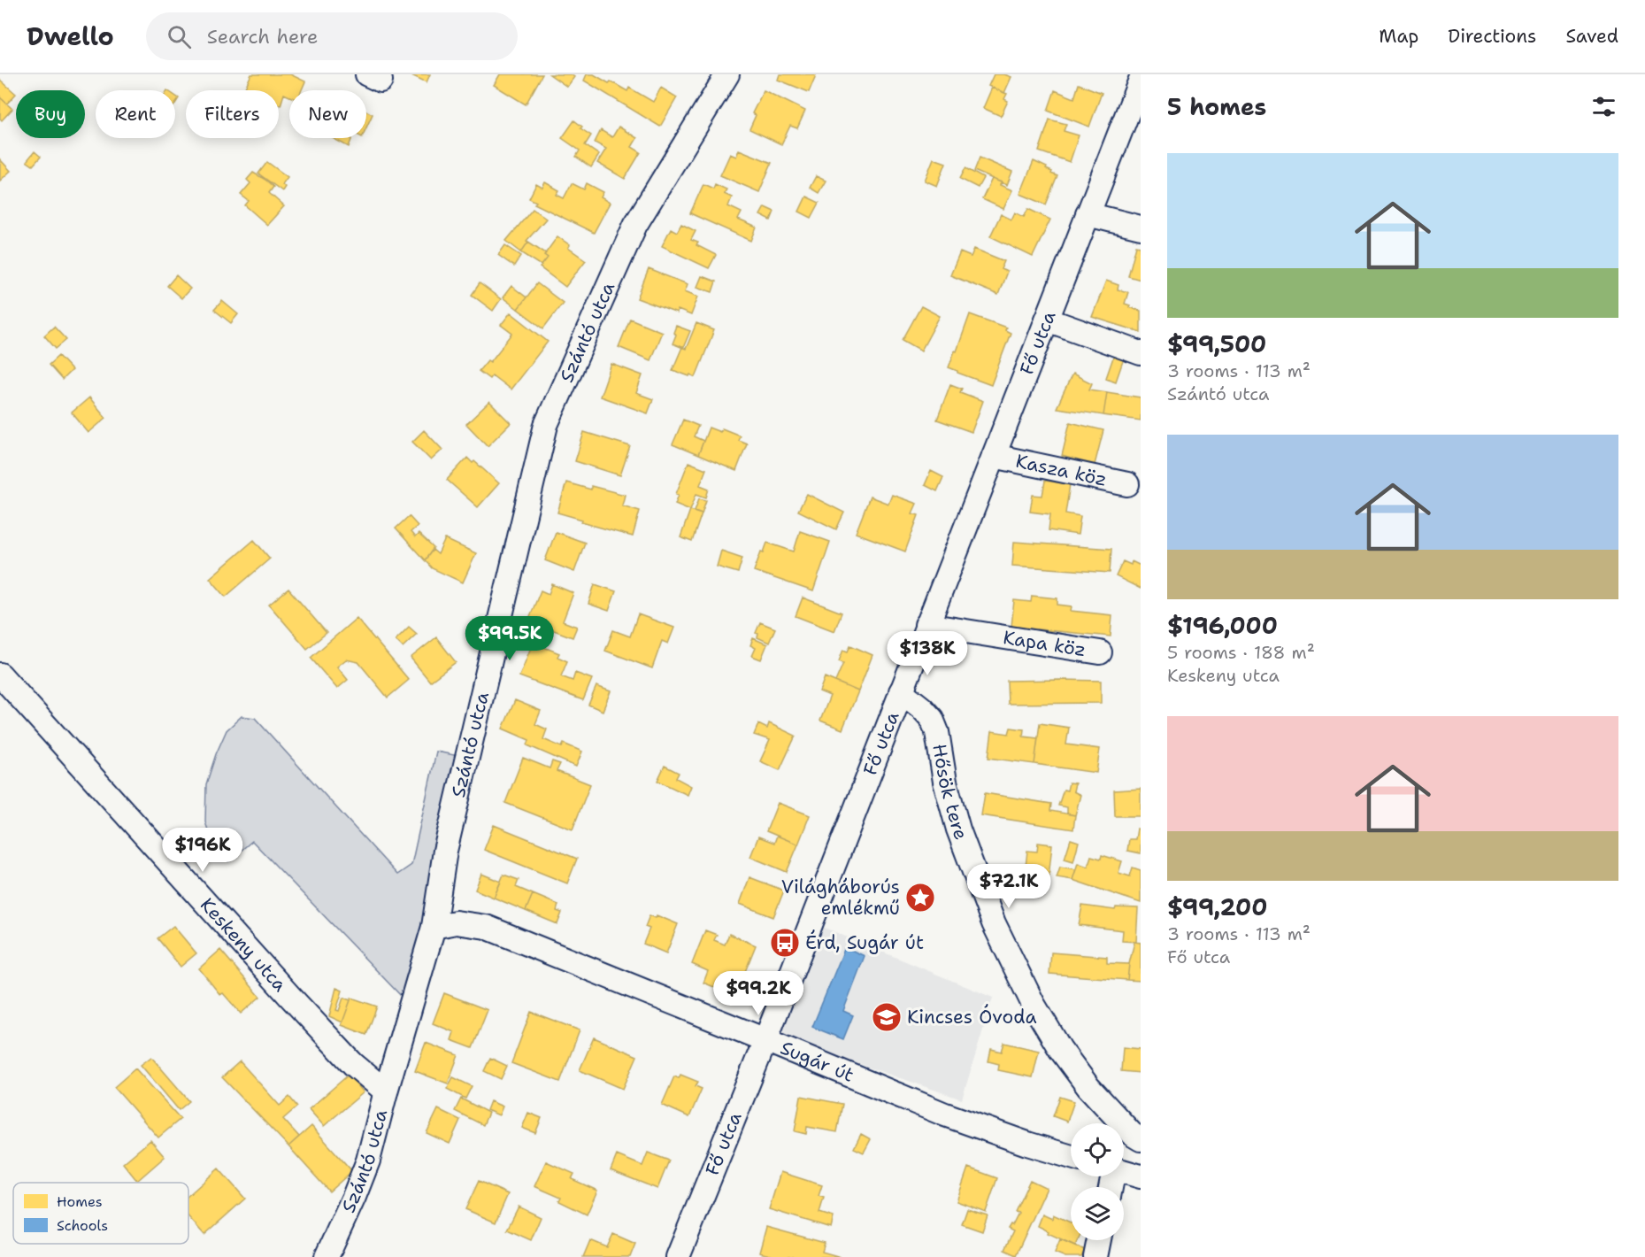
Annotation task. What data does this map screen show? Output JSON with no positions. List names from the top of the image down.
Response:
{
  "streets": {
    "street": [
      "Szántó utca",
      "Fő utca",
      "Kasza köz",
      "Kapa köz",
      "Hősök tere",
      "Keskeny utca",
      "Sugár út"
    ]
  },
  "crossings": [
    ["Szántó utca", "Keskeny utca"],
    ["Szántó utca", "Sugár út"],
    ["Fő utca", "Kasza köz"],
    ["Fő utca", "Kapa köz"],
    ["Fő utca", "Hősök tere"],
    ["Fő utca", "Sugár út"]
  ],
  "places": {
    "place": ["Világháborús emlékmű"],
    "bus stop": ["Érd, Sugár út"],
    "school or university": ["Kincses Óvoda"]
  },
  "legend": ["Homes", "Schools"],
  "page": {
    "header": "Dwello",
    "search": "Search here",
    "nav": ["Map", "Directions", "Saved"],
    "heading": "5 homes",
    "chip": [
      "Buy",
      "Rent",
      "Filters",
      "New"
    ],
    "list": [
      {
        "name": "$99,500",
        "note": "3 rooms · 113 m² · Szántó utca"
      },
      {
        "name": "$196,000",
        "note": "5 rooms · 188 m² · Keskeny utca"
      },
      {
        "name": "$99,200",
        "note": "3 rooms · 113 m² · Fő utca"
      }
    ],
    "price": [
      "$99.5K",
      "$138K",
      "$196K",
      "$72.1K",
      "$99.2K"
    ]
  }
}
